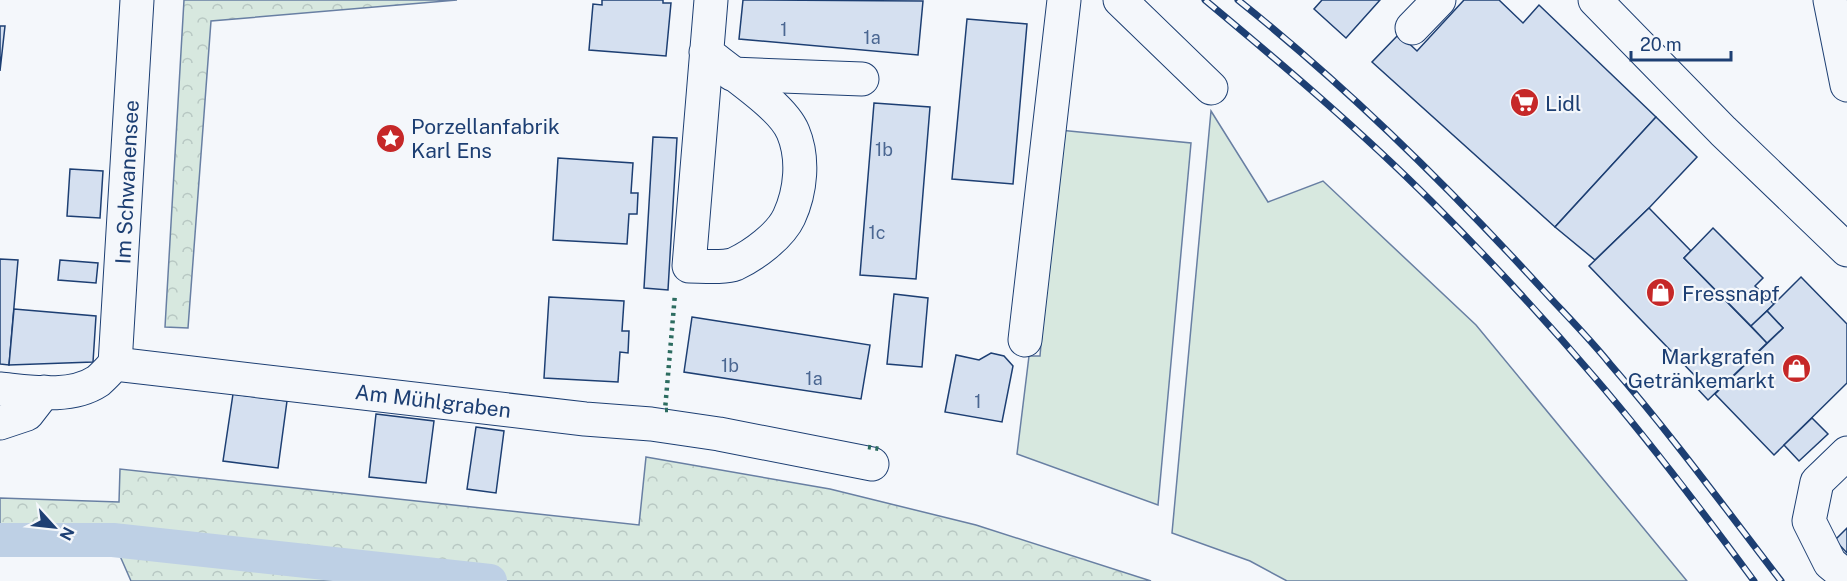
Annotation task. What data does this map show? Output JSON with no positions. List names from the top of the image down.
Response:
{
  "streets": {
    "street": ["Im Schwanensee", "Am Mühlgraben"]
  },
  "crossings": [
    ["Im Schwanensee", "Am Mühlgraben"]
  ],
  "places": {
    "supermarket": ["Lidl"],
    "place": ["Porzellanfabrik Karl Ens"],
    "shop": ["Fressnapf", "Markgrafen Getränkemarkt"]
  },
  "house_numbers": [
    "1",
    "1a",
    "1b",
    "1c",
    "1b",
    "1a",
    "1"
  ],
  "scale_bar": "20 m",
  "north": "bottom right"
}
